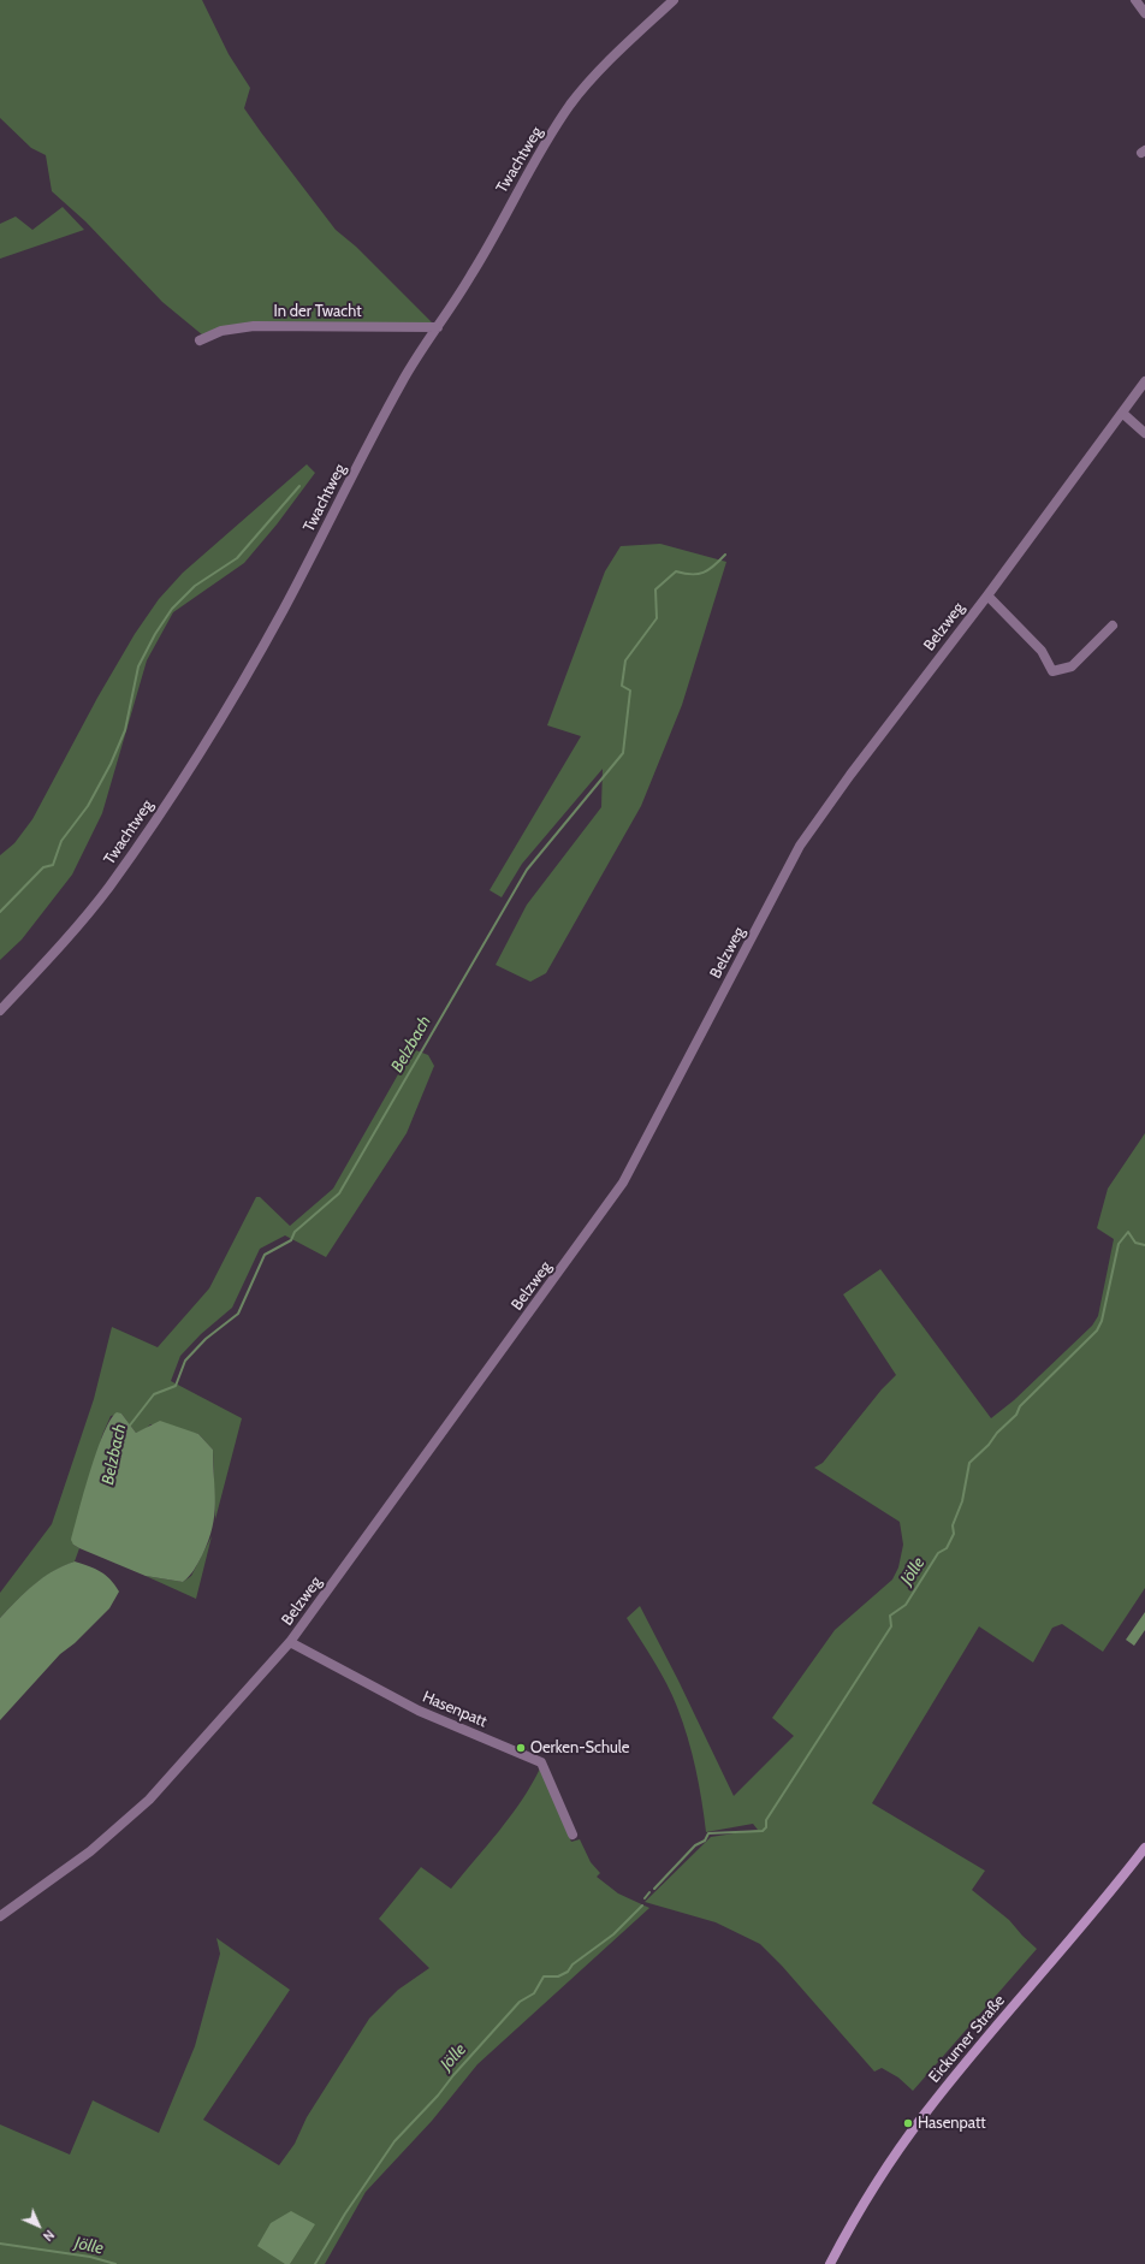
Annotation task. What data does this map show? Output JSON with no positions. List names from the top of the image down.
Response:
{
  "streets": {
    "main road": ["Eickumer Straße"],
    "street": [
      "Twachtweg",
      "In der Twacht",
      "Belzweg",
      "Hasenpatt"
    ]
  },
  "crossings": [
    ["Twachtweg", "In der Twacht"],
    ["Belzweg", "Hasenpatt"]
  ],
  "water": ["Belzbach", "Jölle"],
  "places": ["Oerken-Schule", "Hasenpatt"],
  "north": "bottom right"
}
